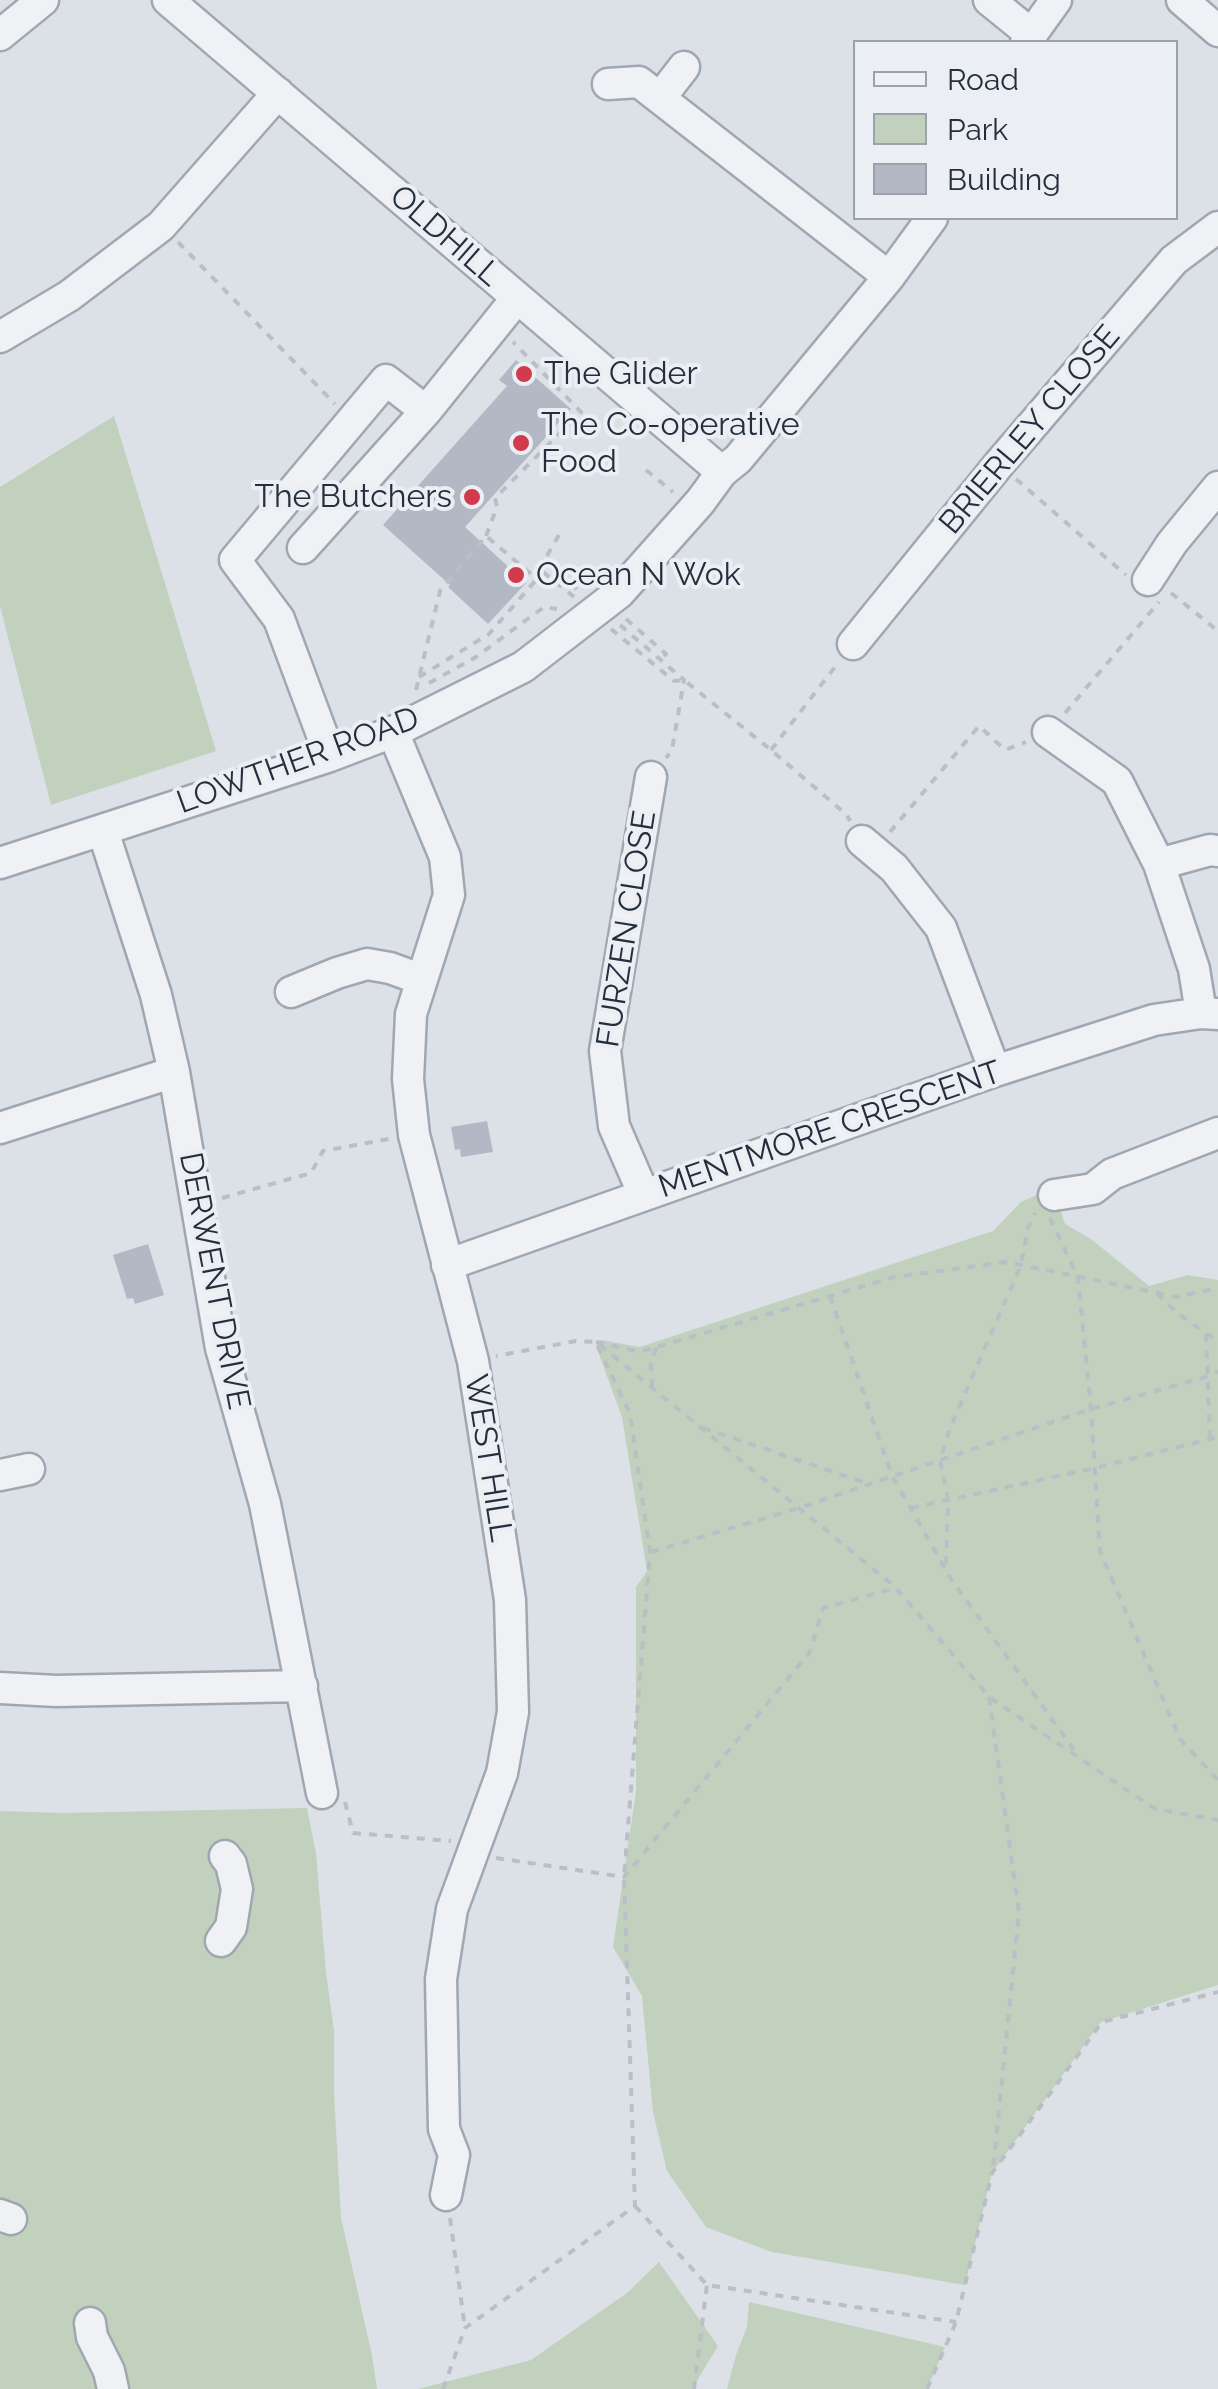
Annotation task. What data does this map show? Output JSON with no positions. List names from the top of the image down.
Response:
{
  "streets": {
    "street": [
      "OLDHILL",
      "BRIERLEY CLOSE",
      "LOWTHER ROAD",
      "FURZEN CLOSE",
      "MENTMORE CRESCENT",
      "DERWENT DRIVE",
      "WEST HILL"
    ]
  },
  "crossings": [
    ["OLDHILL", "LOWTHER ROAD"],
    ["LOWTHER ROAD", "DERWENT DRIVE"],
    ["LOWTHER ROAD", "WEST HILL"],
    ["FURZEN CLOSE", "MENTMORE CRESCENT"],
    ["MENTMORE CRESCENT", "WEST HILL"]
  ],
  "places": [
    "The Glider",
    "The Co-operative Food",
    "The Butchers",
    "Ocean N Wok"
  ],
  "legend": ["Road", "Park", "Building"]
}
